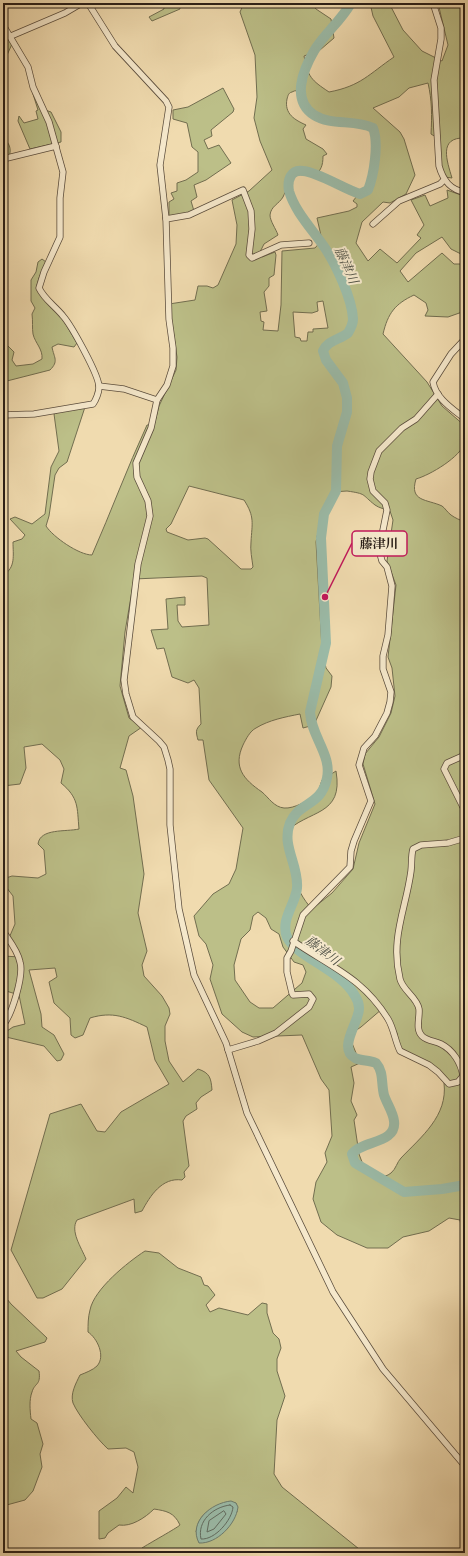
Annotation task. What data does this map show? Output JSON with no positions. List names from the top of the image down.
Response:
{
  "water": ["藤津川"],
  "places": ["藤津川"]
}
